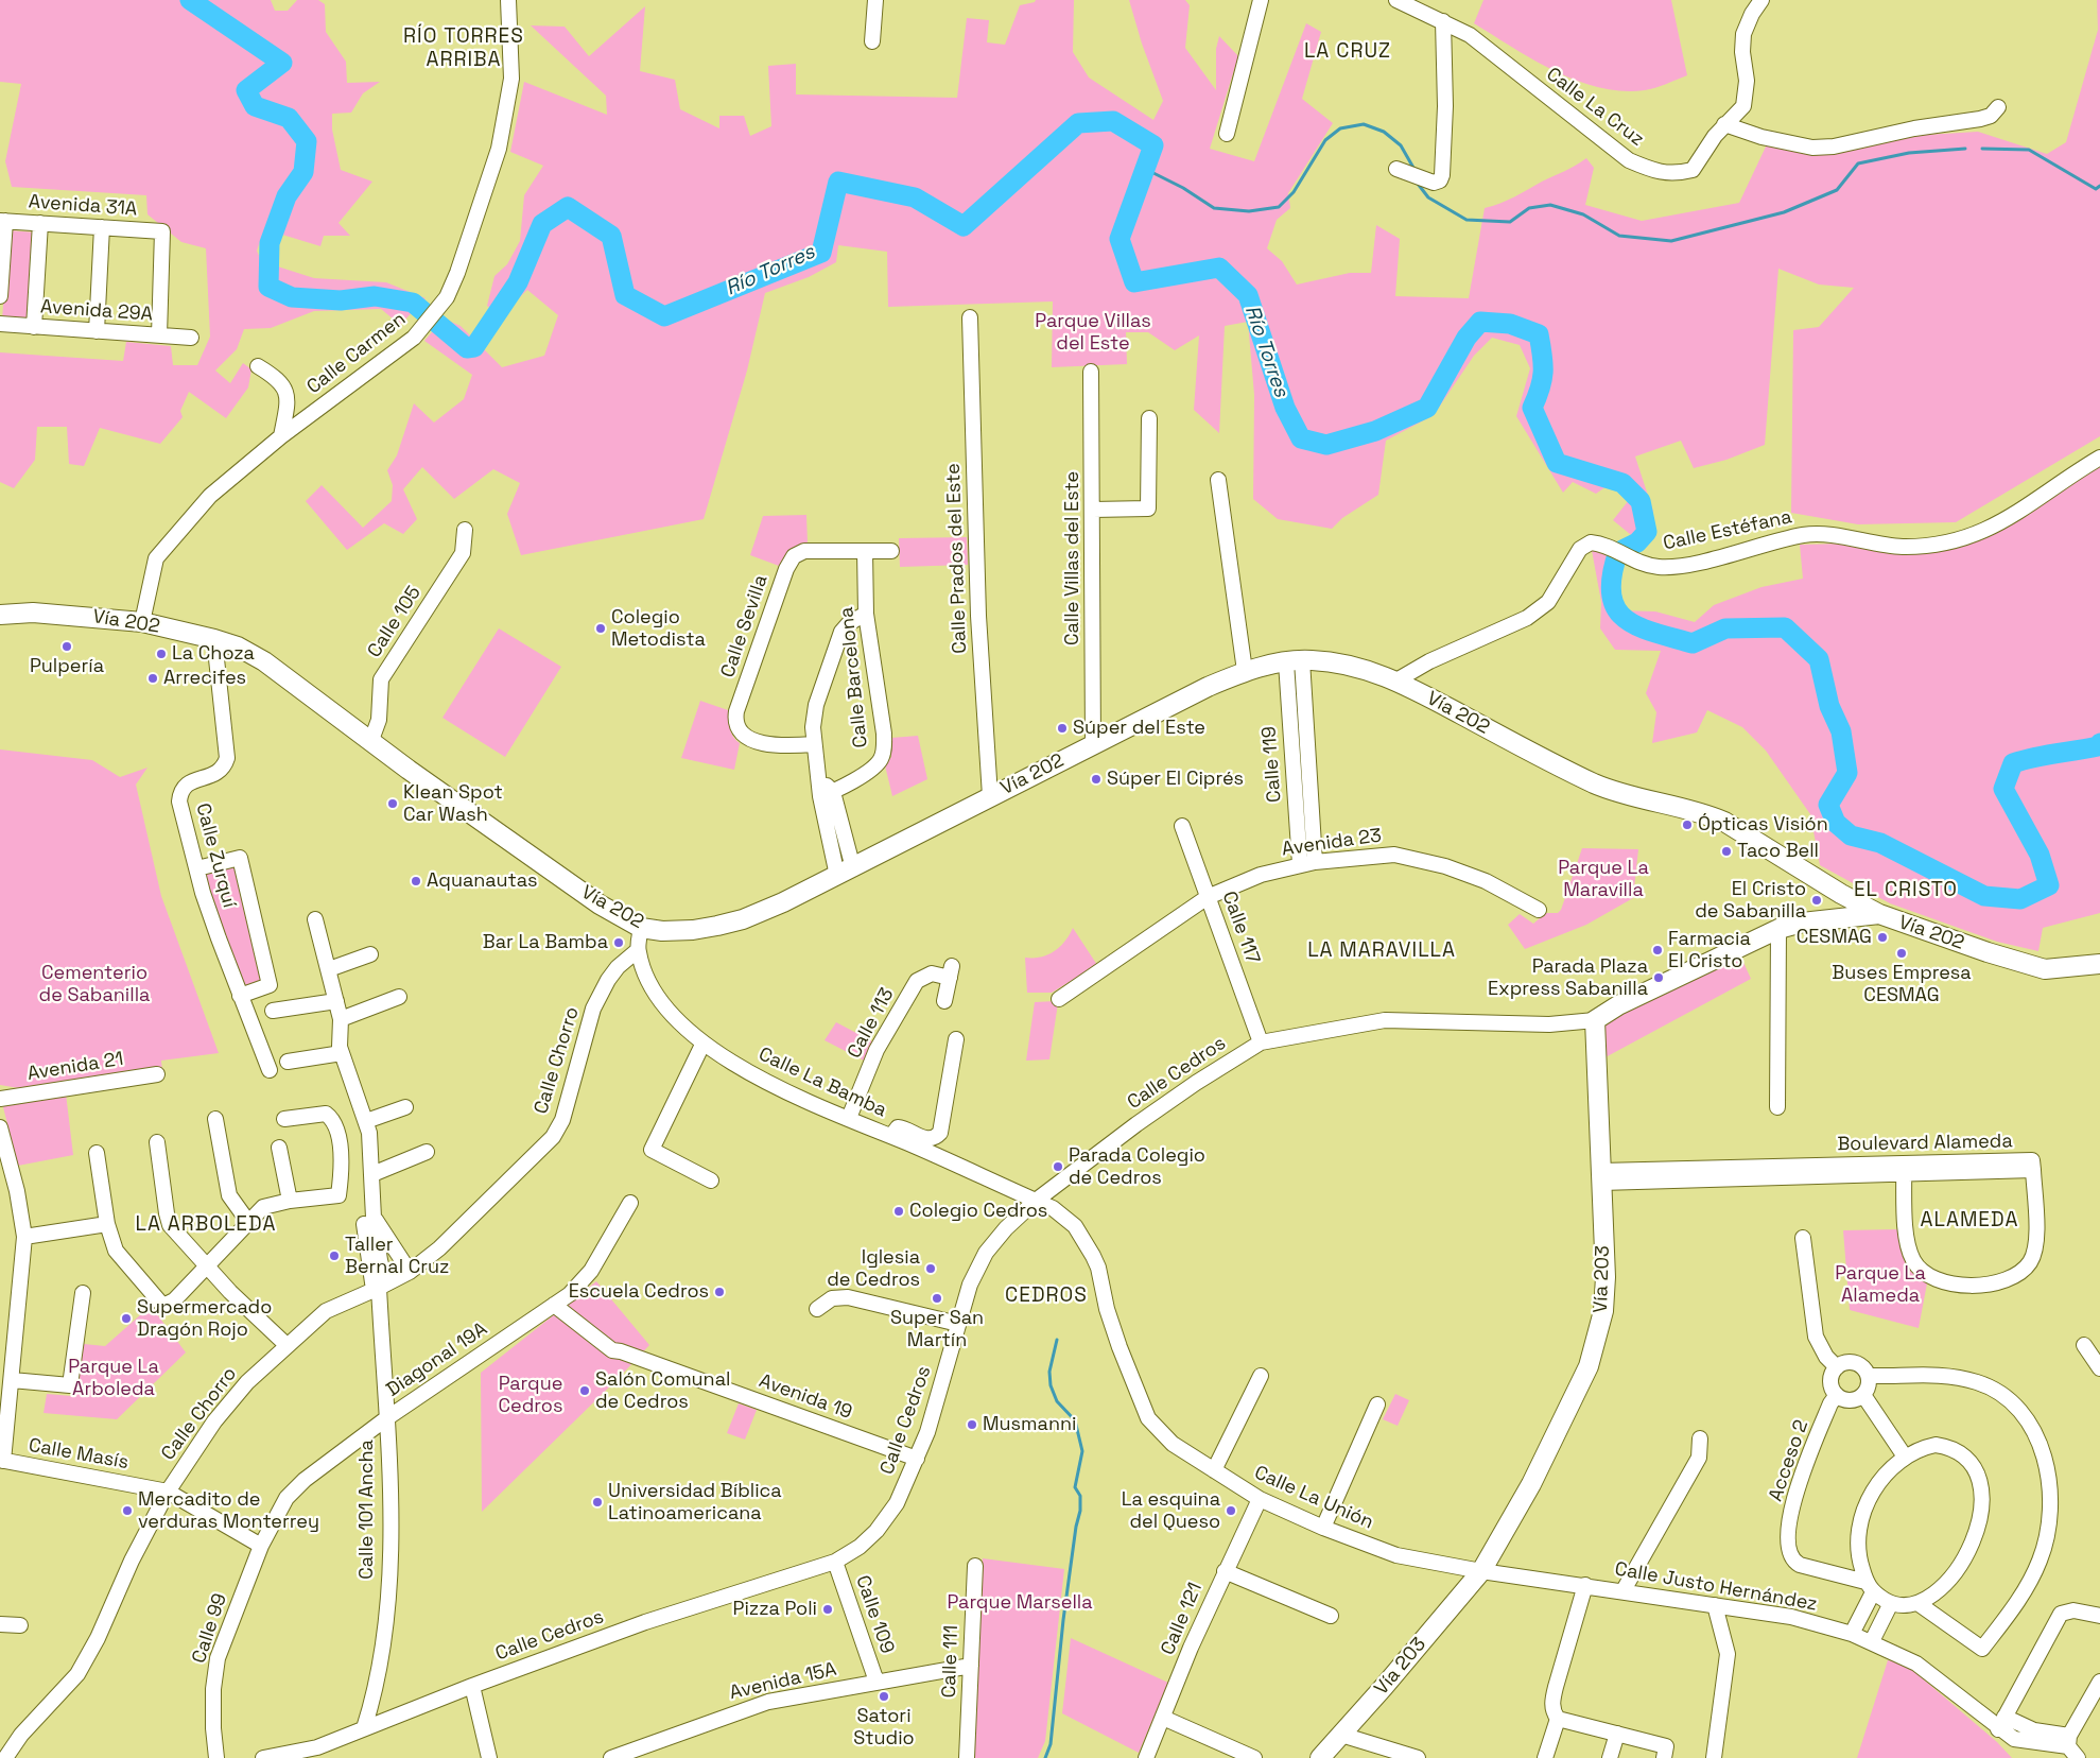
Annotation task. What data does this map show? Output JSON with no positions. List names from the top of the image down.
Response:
{
  "streets": {
    "main road": ["Vía 202", "Vía 203"],
    "street": [
      "Calle La Cruz",
      "Avenida 31A",
      "Avenida 29A",
      "Calle Carmen",
      "Calle Estéfana",
      "Calle Prados del Este",
      "Calle Villas del Este",
      "Calle 105",
      "Calle Sevilla",
      "Calle Barcelona",
      "Calle 119",
      "Avenida 23",
      "Calle Zurquí",
      "Calle 117",
      "Calle 113",
      "Calle Chorro",
      "Avenida 21",
      "Calle Cedros",
      "Calle La Bamba",
      "Boulevard Alameda",
      "Diagonal 19A",
      "Avenida 19",
      "Calle Masís",
      "Acceso 2",
      "Calle La Unión",
      "Calle 101 Ancha",
      "Calle Justo Hernández",
      "Calle 109",
      "Calle 121",
      "Calle 99",
      "Calle 111",
      "Avenida 15A"
    ]
  },
  "crossings": [
    ["Avenida 31A", "Avenida 29A"],
    ["Calle Carmen", "Vía 202"],
    ["Calle Estéfana", "Vía 202"],
    ["Calle Prados del Este", "Vía 202"],
    ["Calle Villas del Este", "Vía 202"],
    ["Vía 202", "Calle 105"],
    ["Vía 202", "Calle 119"],
    ["Vía 202", "Calle Zurquí"],
    ["Calle Sevilla", "Calle Barcelona"],
    ["Calle 119", "Avenida 23"],
    ["Avenida 23", "Calle 117"],
    ["Calle 117", "Calle Cedros"],
    ["Calle 113", "Calle La Bamba"],
    ["Calle Chorro", "Calle La Bamba"],
    ["Calle Chorro", "Calle Masís"],
    ["Calle Chorro", "Calle 101 Ancha"],
    ["Calle Cedros", "Calle La Bamba"],
    ["Calle Cedros", "Vía 203"],
    ["Calle Cedros", "Avenida 19"],
    ["Calle Cedros", "Calle La Unión"],
    ["Calle Cedros", "Calle 101 Ancha"],
    ["Calle Cedros", "Calle 109"],
    ["Calle La Bamba", "Calle La Unión"],
    ["Boulevard Alameda", "Vía 203"],
    ["Vía 203", "Calle La Unión"],
    ["Vía 203", "Calle Justo Hernández"],
    ["Diagonal 19A", "Avenida 19"],
    ["Diagonal 19A", "Calle Masís"],
    ["Diagonal 19A", "Calle 101 Ancha"],
    ["Diagonal 19A", "Calle 99"],
    ["Calle Masís", "Calle 99"],
    ["Calle La Unión", "Calle Justo Hernández"],
    ["Calle La Unión", "Calle 121"],
    ["Calle 109", "Avenida 15A"],
    ["Calle 111", "Avenida 15A"]
  ],
  "districts": [
    "RÍO TORRES ARRIBA",
    "LA CRUZ",
    "EL CRISTO",
    "LA MARAVILLA",
    "ALAMEDA",
    "LA ARBOLEDA",
    "CEDROS"
  ],
  "water": ["Río Torres"],
  "parks": [
    "Parque Villas del Este",
    "Parque La Maravilla",
    "Cementerio de Sabanilla",
    "Parque La Alameda",
    "Parque La Arboleda",
    "Parque Cedros",
    "Parque Marsella"
  ],
  "places": [
    "Colegio Metodista",
    "Pulpería",
    "La Choza",
    "Arrecifes",
    "Súper del Este",
    "Súper El Ciprés",
    "Klean Spot Car Wash",
    "Ópticas Visión",
    "Taco Bell",
    "Aquanautas",
    "El Cristo de Sabanilla",
    "CESMAG",
    "Bar La Bamba",
    "Farmacia El Cristo",
    "Buses Empresa CESMAG",
    "Parada Plaza Express Sabanilla",
    "Parada Colegio de Cedros",
    "Colegio Cedros",
    "Taller Bernal Cruz",
    "Iglesia de Cedros",
    "Escuela Cedros",
    "Super San Martín",
    "Supermercado Dragón Rojo",
    "Salón Comunal de Cedros",
    "Musmanni",
    "Universidad Bíblica Latinoamericana",
    "Mercadito de verduras Monterrey",
    "La esquina del Queso",
    "Pizza Poli",
    "Satori Studio"
  ]
}
